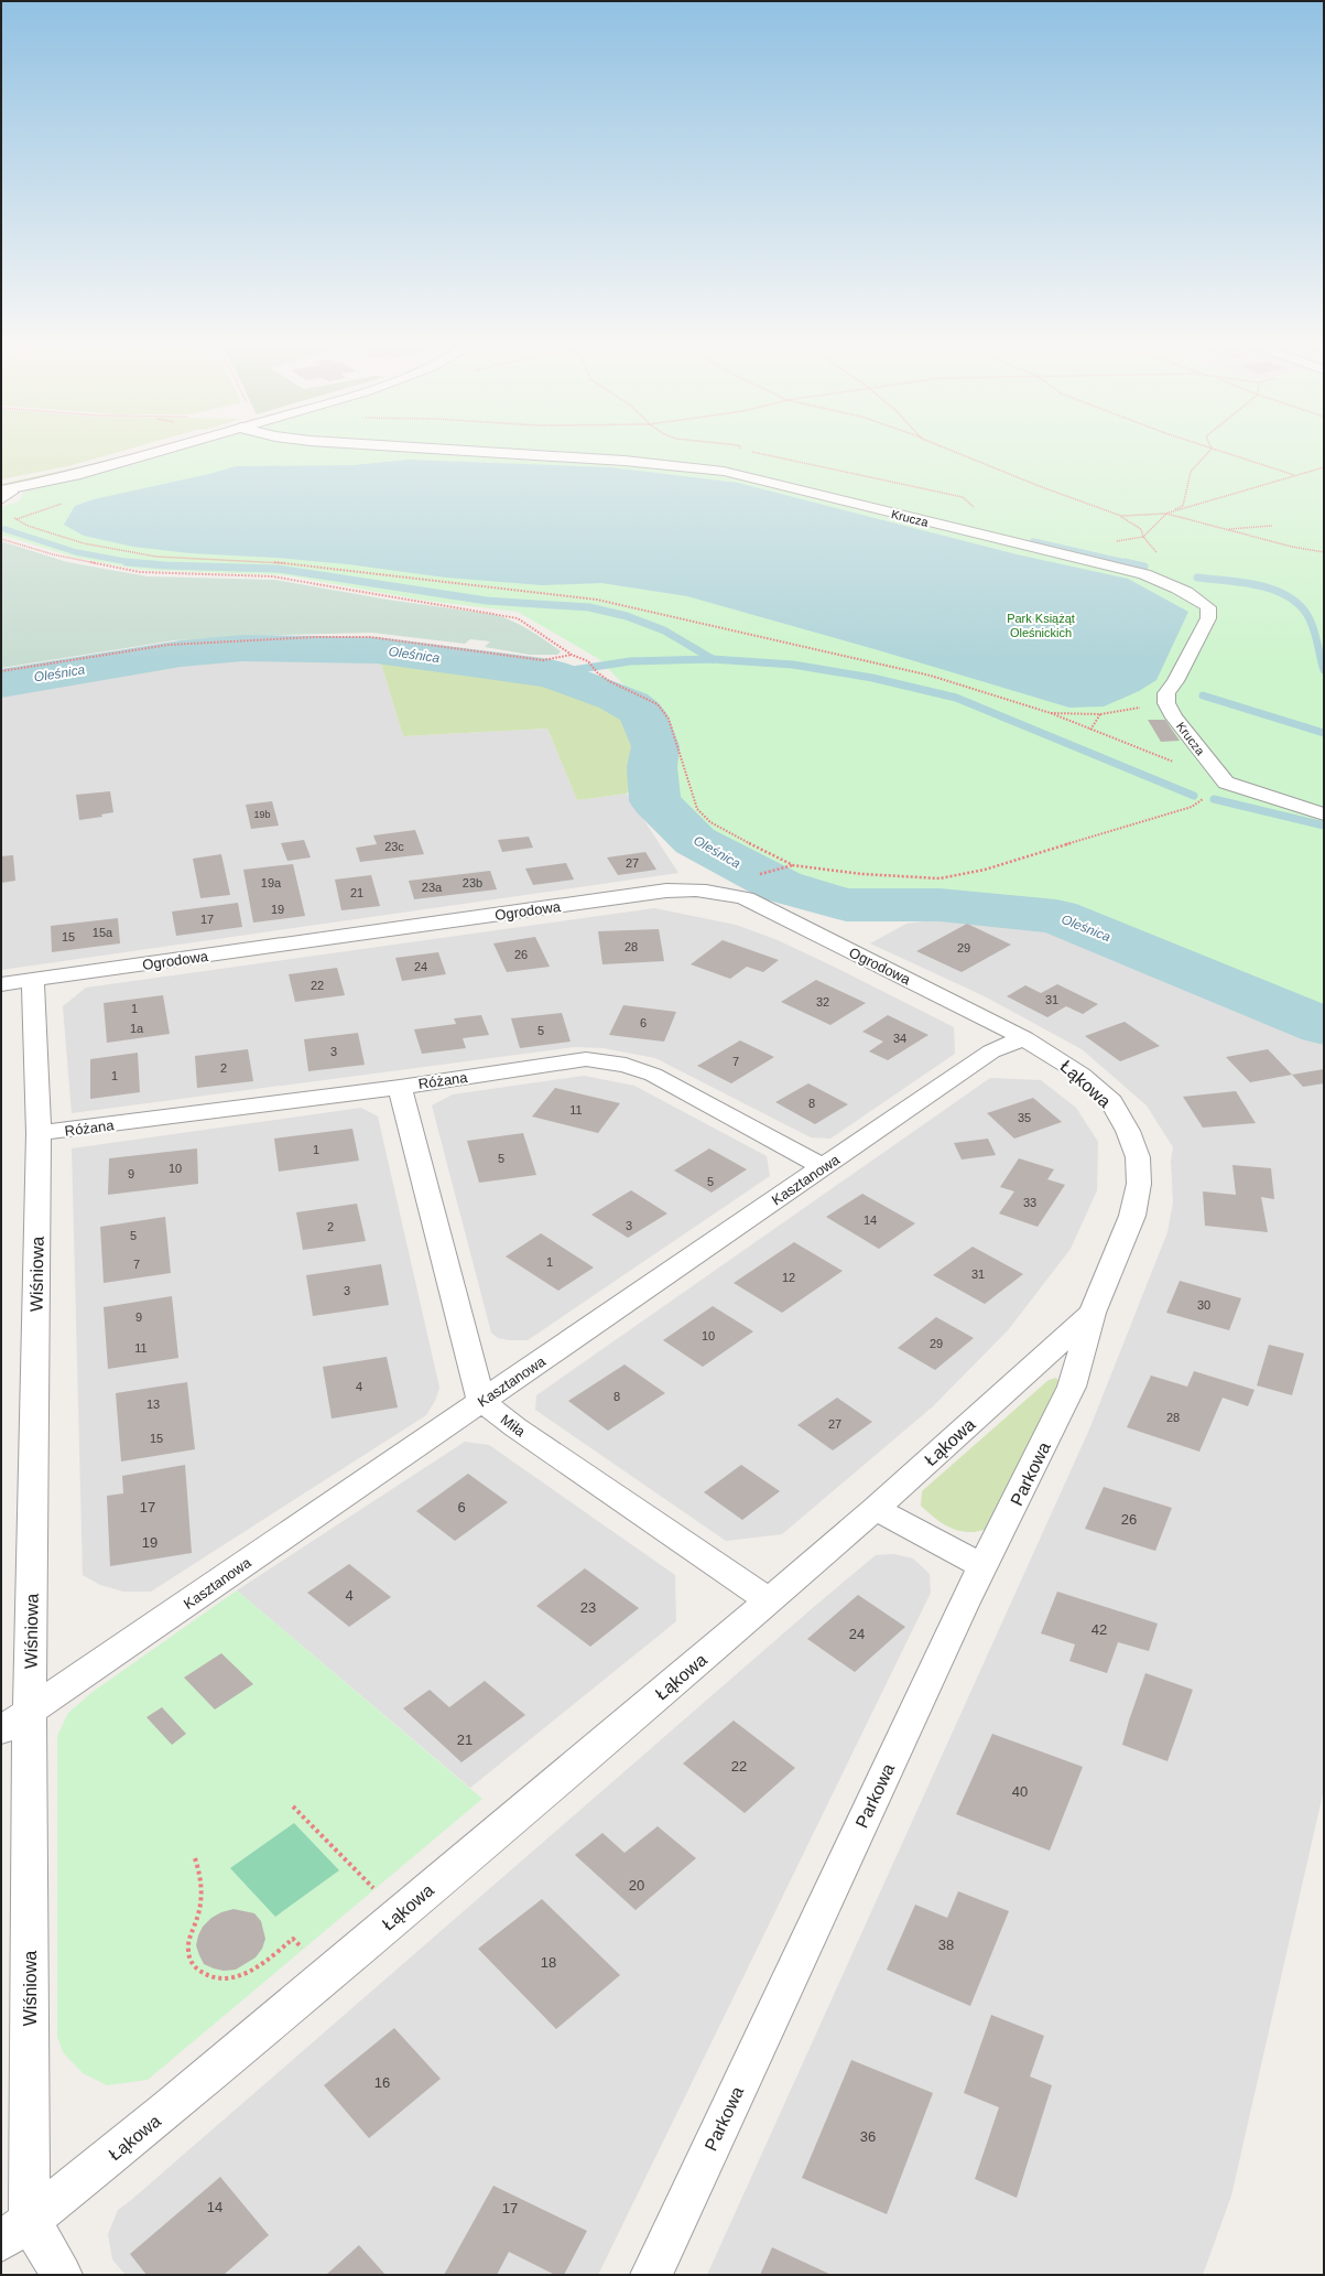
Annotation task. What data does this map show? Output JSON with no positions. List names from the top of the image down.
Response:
{
  "streets": {
    "street": [
      "Krucza",
      "Ogrodowa",
      "Różana",
      "Łąkowa",
      "Kasztanowa",
      "Wiśniowa",
      "Miła",
      "Parkowa"
    ]
  },
  "crossings": [
    ["Ogrodowa", "Łąkowa"],
    ["Ogrodowa", "Kasztanowa"],
    ["Ogrodowa", "Wiśniowa"],
    ["Różana", "Kasztanowa"],
    ["Różana", "Wiśniowa"],
    ["Łąkowa", "Kasztanowa"],
    ["Łąkowa", "Wiśniowa"],
    ["Łąkowa", "Miła"],
    ["Łąkowa", "Parkowa"],
    ["Kasztanowa", "Wiśniowa"],
    ["Kasztanowa", "Miła"]
  ],
  "water": ["Oleśnica"],
  "parks": ["Park Książąt Oleśnickich"],
  "house_numbers": [
    "19b",
    "23c",
    "27",
    "19a",
    "23b",
    "23a",
    "21",
    "19",
    "17",
    "15a",
    "15",
    "28",
    "29",
    "26",
    "24",
    "22",
    "31",
    "32",
    "1",
    "6",
    "1a",
    "5",
    "34",
    "3",
    "7",
    "2",
    "1",
    "8",
    "11",
    "35",
    "1",
    "5",
    "10",
    "9",
    "5",
    "33",
    "14",
    "3",
    "2",
    "5",
    "1",
    "7",
    "31",
    "12",
    "3",
    "30",
    "9",
    "10",
    "29",
    "11",
    "4",
    "8",
    "13",
    "28",
    "27",
    "15",
    "17",
    "6",
    "26",
    "19",
    "4",
    "23",
    "42",
    "24",
    "21",
    "22",
    "40",
    "20",
    "38",
    "18",
    "16",
    "36",
    "14",
    "17"
  ]
}
